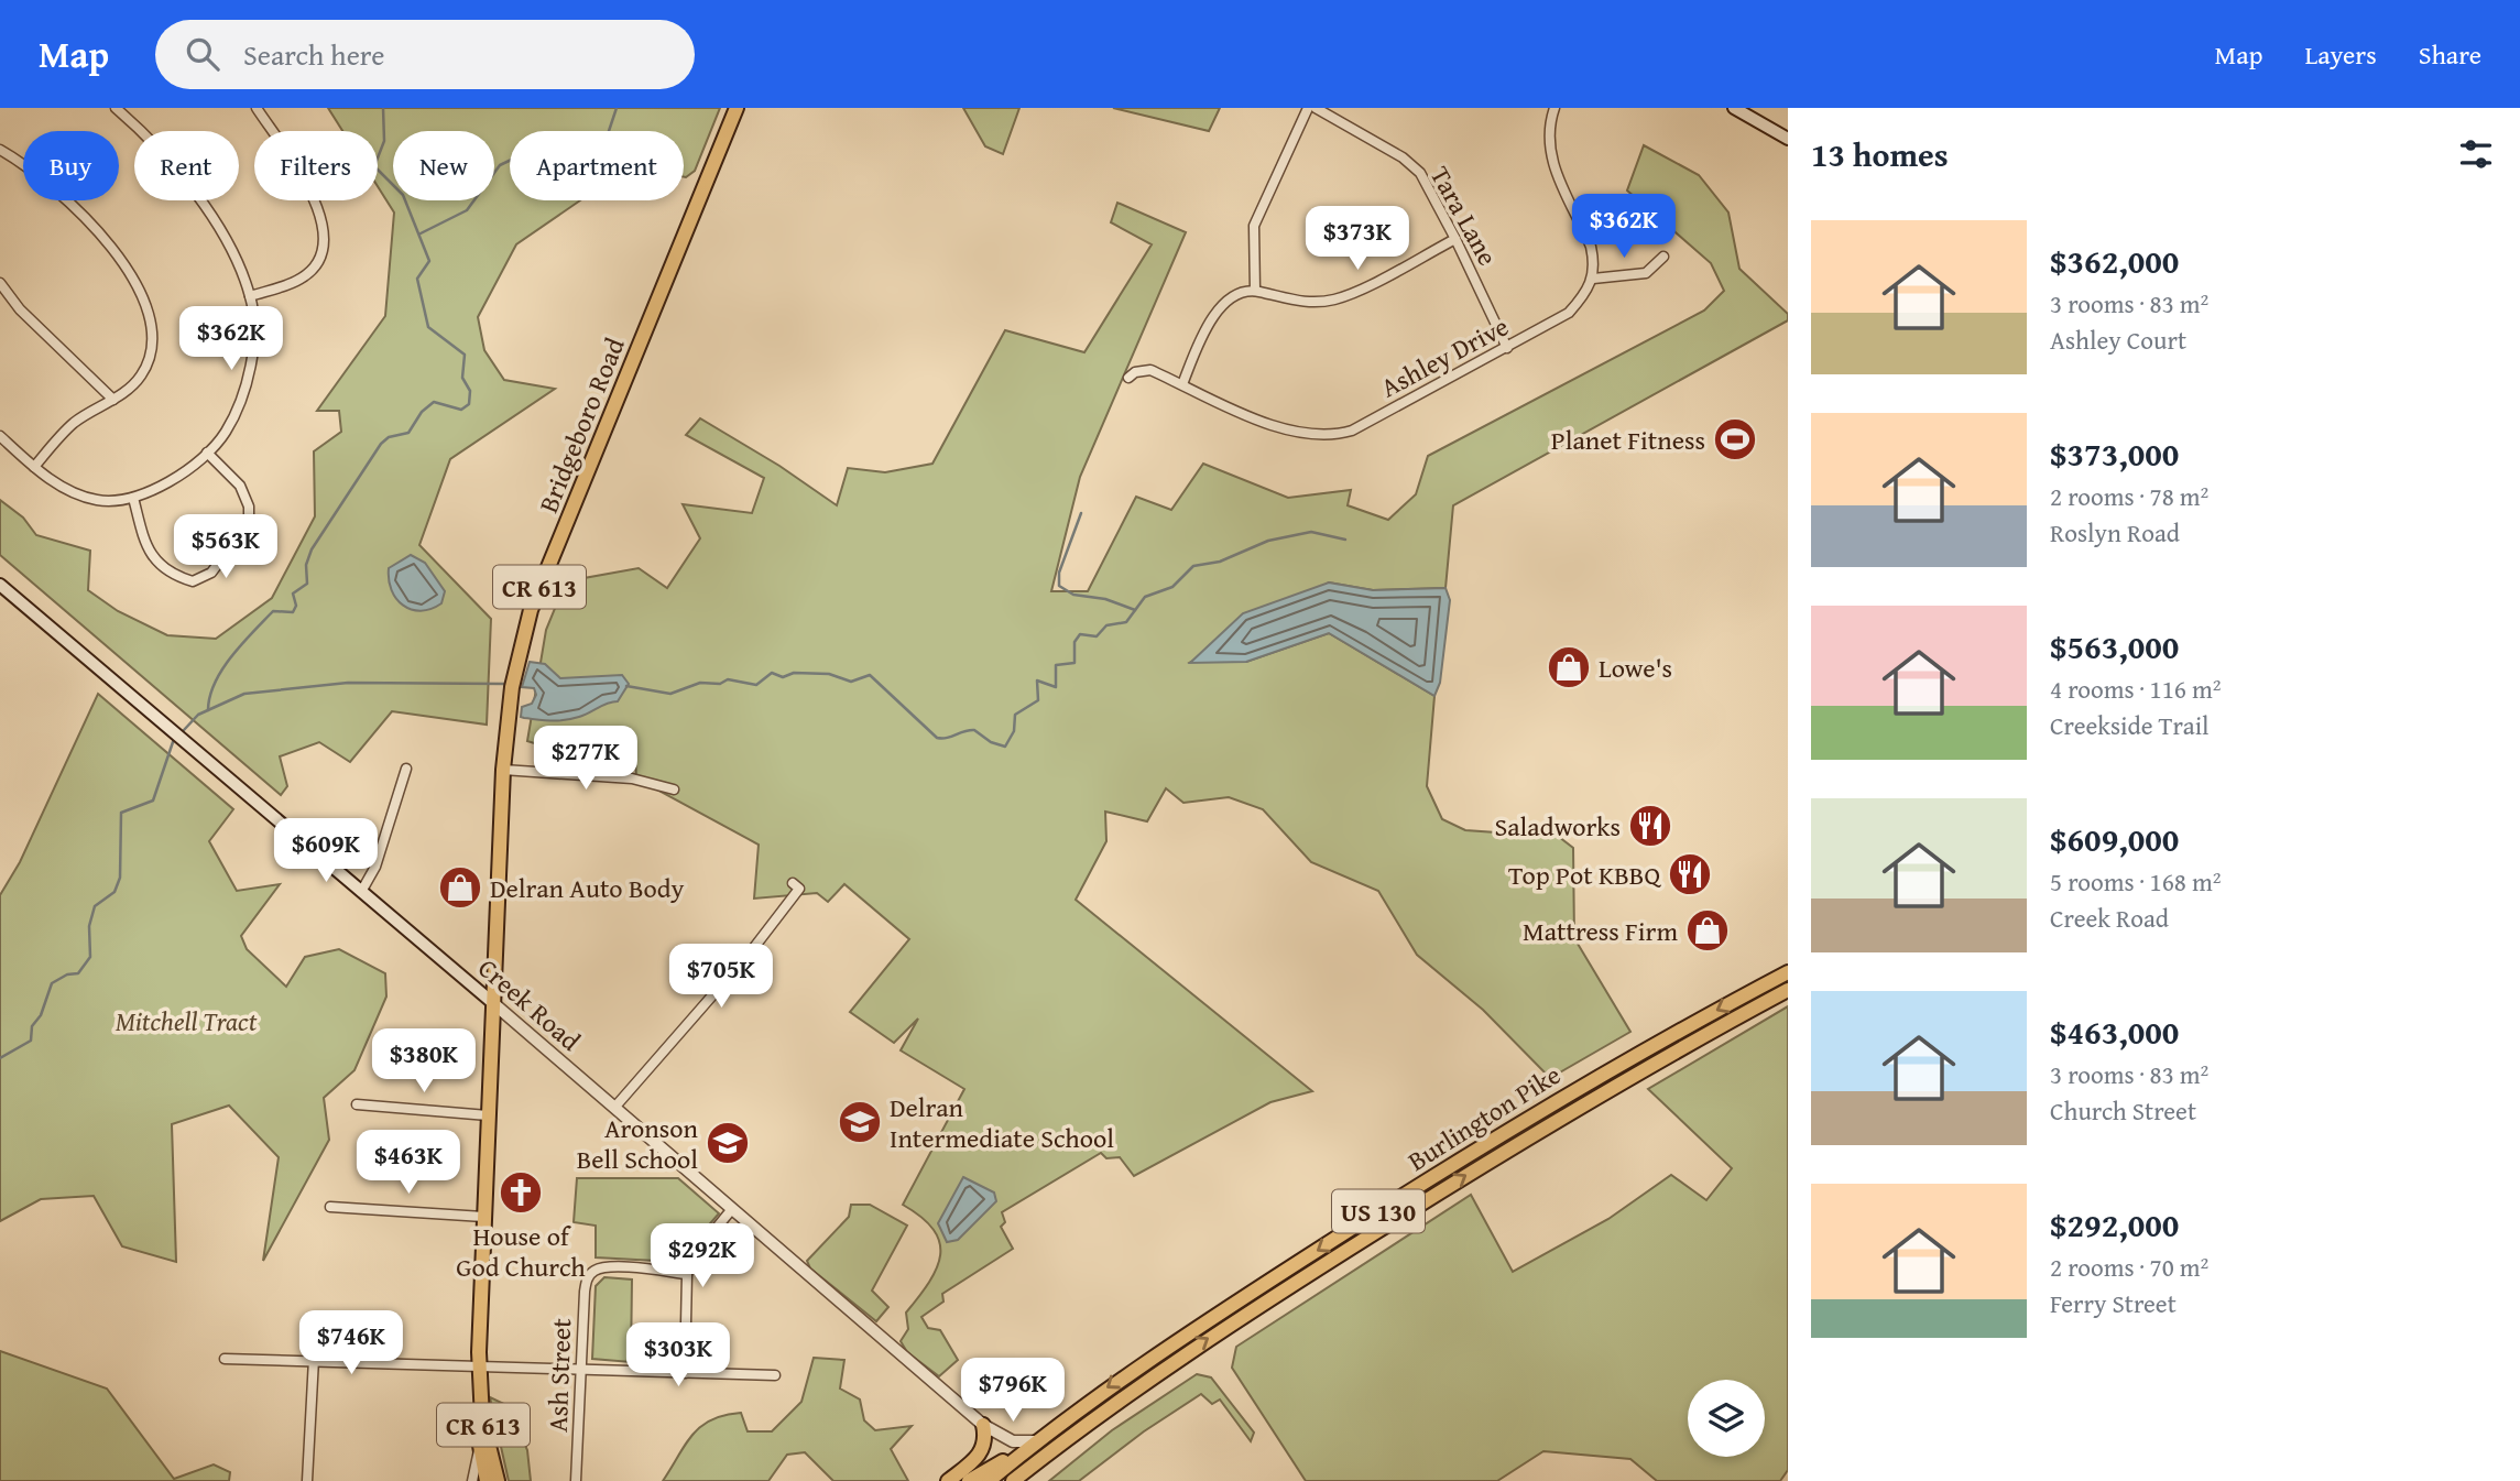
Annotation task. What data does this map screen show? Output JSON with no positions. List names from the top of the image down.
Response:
{
  "streets": {
    "main road": [
      "Bridgeboro Road",
      "CR 613",
      "Creek Road",
      "Burlington Pike",
      "US 130"
    ],
    "street": ["Tara Lane", "Ashley Drive", "Ash Street"]
  },
  "crossings": [
    ["Tara Lane", "Ashley Drive"],
    ["Bridgeboro Road", "CR 613"],
    ["CR 613", "Creek Road"],
    ["Creek Road", "Burlington Pike"]
  ],
  "parks": ["Mitchell Tract"],
  "places": {
    "sports": ["Planet Fitness"],
    "shop": ["Lowe's", "Delran Auto Body", "Mattress Firm"],
    "restaurant": ["Saladworks", "Top Pot KBBQ"],
    "school or university": ["Delran Intermediate School", "Aronson Bell School"],
    "church": ["House of God Church"]
  },
  "page": {
    "header": "Map",
    "search": "Search here",
    "nav": ["Map", "Layers", "Share"],
    "heading": "13 homes",
    "chip": [
      "Buy",
      "Rent",
      "Filters",
      "New",
      "Apartment"
    ],
    "price": [
      "$362K",
      "$373K",
      "$362K",
      "$563K",
      "$277K",
      "$609K",
      "$705K",
      "$380K",
      "$463K",
      "$292K",
      "$746K",
      "$303K",
      "$796K"
    ],
    "list": [
      {
        "name": "$362,000",
        "note": "3 rooms · 83 m² · Ashley Court"
      },
      {
        "name": "$373,000",
        "note": "2 rooms · 78 m² · Roslyn Road"
      },
      {
        "name": "$563,000",
        "note": "4 rooms · 116 m² · Creekside Trail"
      },
      {
        "name": "$609,000",
        "note": "5 rooms · 168 m² · Creek Road"
      },
      {
        "name": "$463,000",
        "note": "3 rooms · 83 m² · Church Street"
      },
      {
        "name": "$292,000",
        "note": "2 rooms · 70 m² · Ferry Street"
      }
    ]
  }
}
